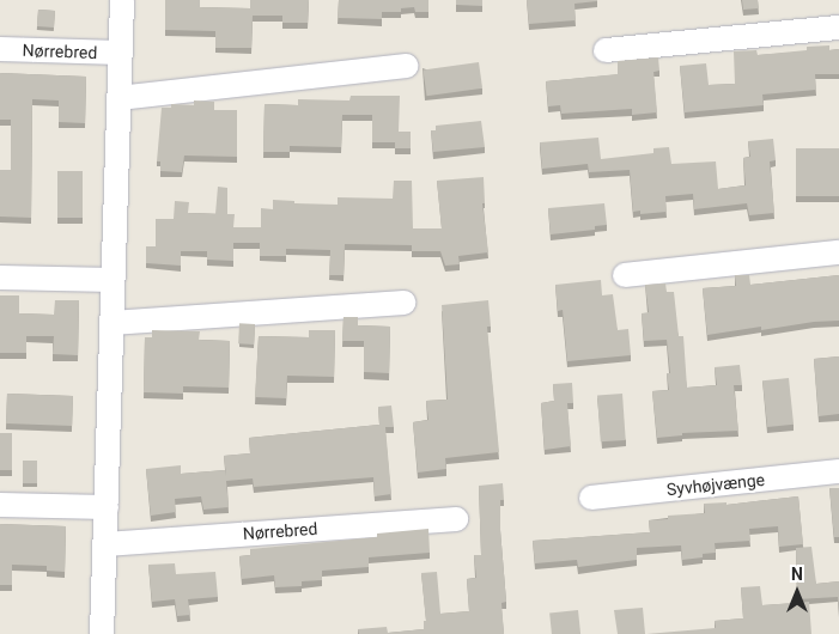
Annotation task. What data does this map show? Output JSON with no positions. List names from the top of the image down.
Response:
{
  "streets": {
    "street": ["Nørrebred", "Syvhøjvænge"]
  },
  "north": "top"
}
